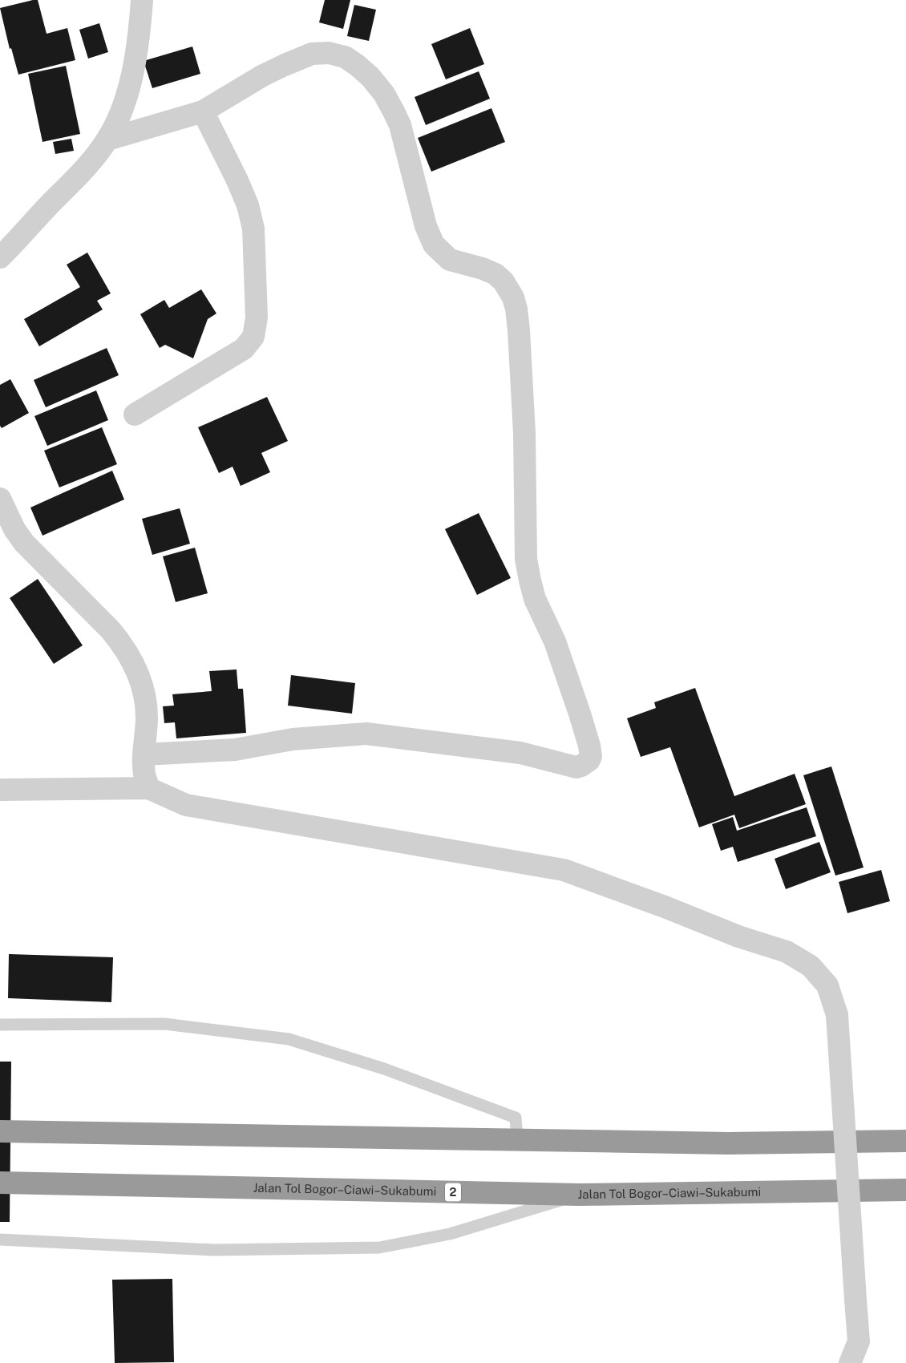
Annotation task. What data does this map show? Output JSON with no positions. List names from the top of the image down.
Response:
{
  "streets": {
    "highway": ["Jalan Tol Bogor–Ciawi–Sukabumi", "2"]
  }
}
